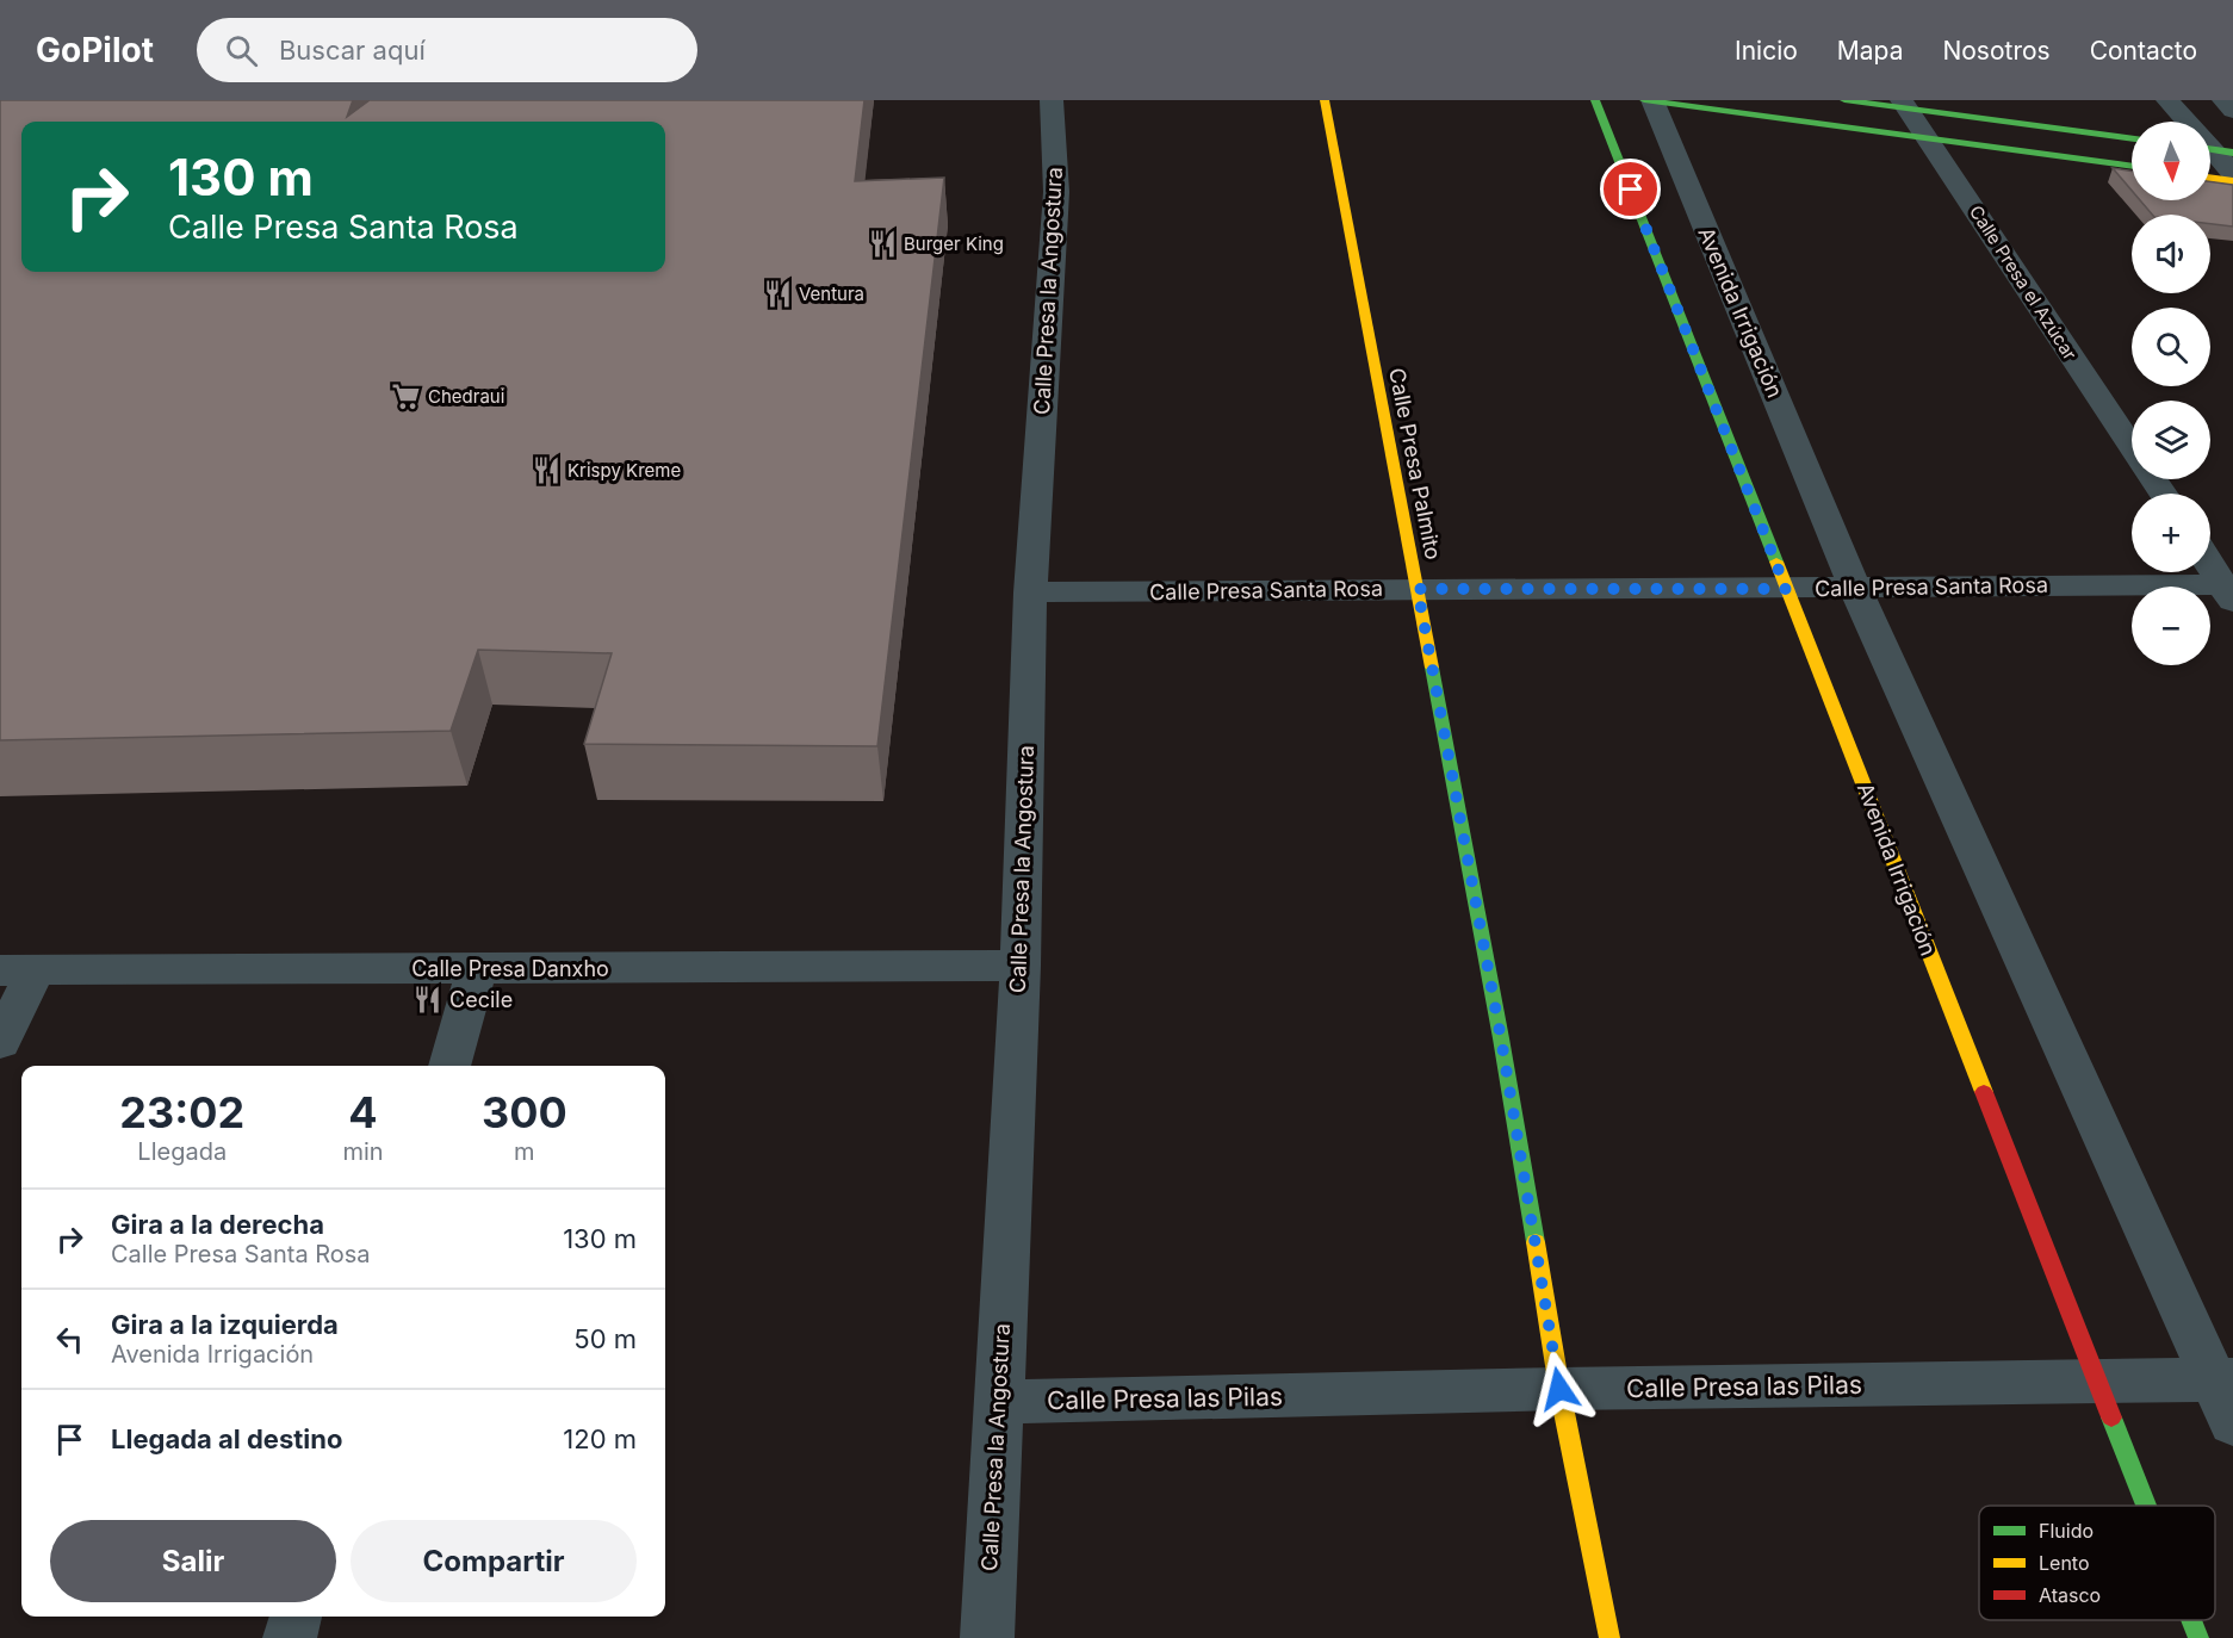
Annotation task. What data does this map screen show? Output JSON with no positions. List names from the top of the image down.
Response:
{
  "streets": {
    "street": [
      "Calle Presa el Azúcar",
      "Calle Presa la Angostura",
      "Avenida Irrigación",
      "Calle Presa Palmito",
      "Calle Presa Santa Rosa",
      "Calle Presa Danxho",
      "Calle Presa las Pilas"
    ]
  },
  "crossings": [
    ["Calle Presa la Angostura", "Calle Presa Santa Rosa"],
    ["Calle Presa la Angostura", "Calle Presa Danxho"],
    ["Calle Presa la Angostura", "Calle Presa las Pilas"],
    ["Avenida Irrigación", "Calle Presa Santa Rosa"],
    ["Avenida Irrigación", "Calle Presa las Pilas"],
    ["Calle Presa Palmito", "Calle Presa Santa Rosa"],
    ["Calle Presa Palmito", "Calle Presa las Pilas"]
  ],
  "places": {
    "restaurant": [
      "Burger King",
      "Ventura",
      "Krispy Kreme",
      "Cecile"
    ],
    "supermarket": ["Chedraui"]
  },
  "legend": ["Fluido", "Lento", "Atasco"],
  "north": "bottom",
  "page": {
    "header": "GoPilot",
    "search": "Buscar aquí",
    "nav": [
      "Inicio",
      "Mapa",
      "Nosotros",
      "Contacto"
    ],
    "map_buttons": ["+", "−"],
    "turn": ["130 m", "Calle Presa Santa Rosa"],
    "eta": [
      "23:02",
      "Llegada",
      "4",
      "min",
      "300",
      "m"
    ],
    "list": [
      {
        "name": "Gira a la derecha",
        "note": "Calle Presa Santa Rosa",
        "value": "130 m"
      },
      {
        "name": "Gira a la izquierda",
        "note": "Avenida Irrigación",
        "value": "50 m"
      },
      {
        "name": "Llegada al destino",
        "value": "120 m"
      }
    ],
    "buttons": ["Salir", "Compartir"]
  }
}
